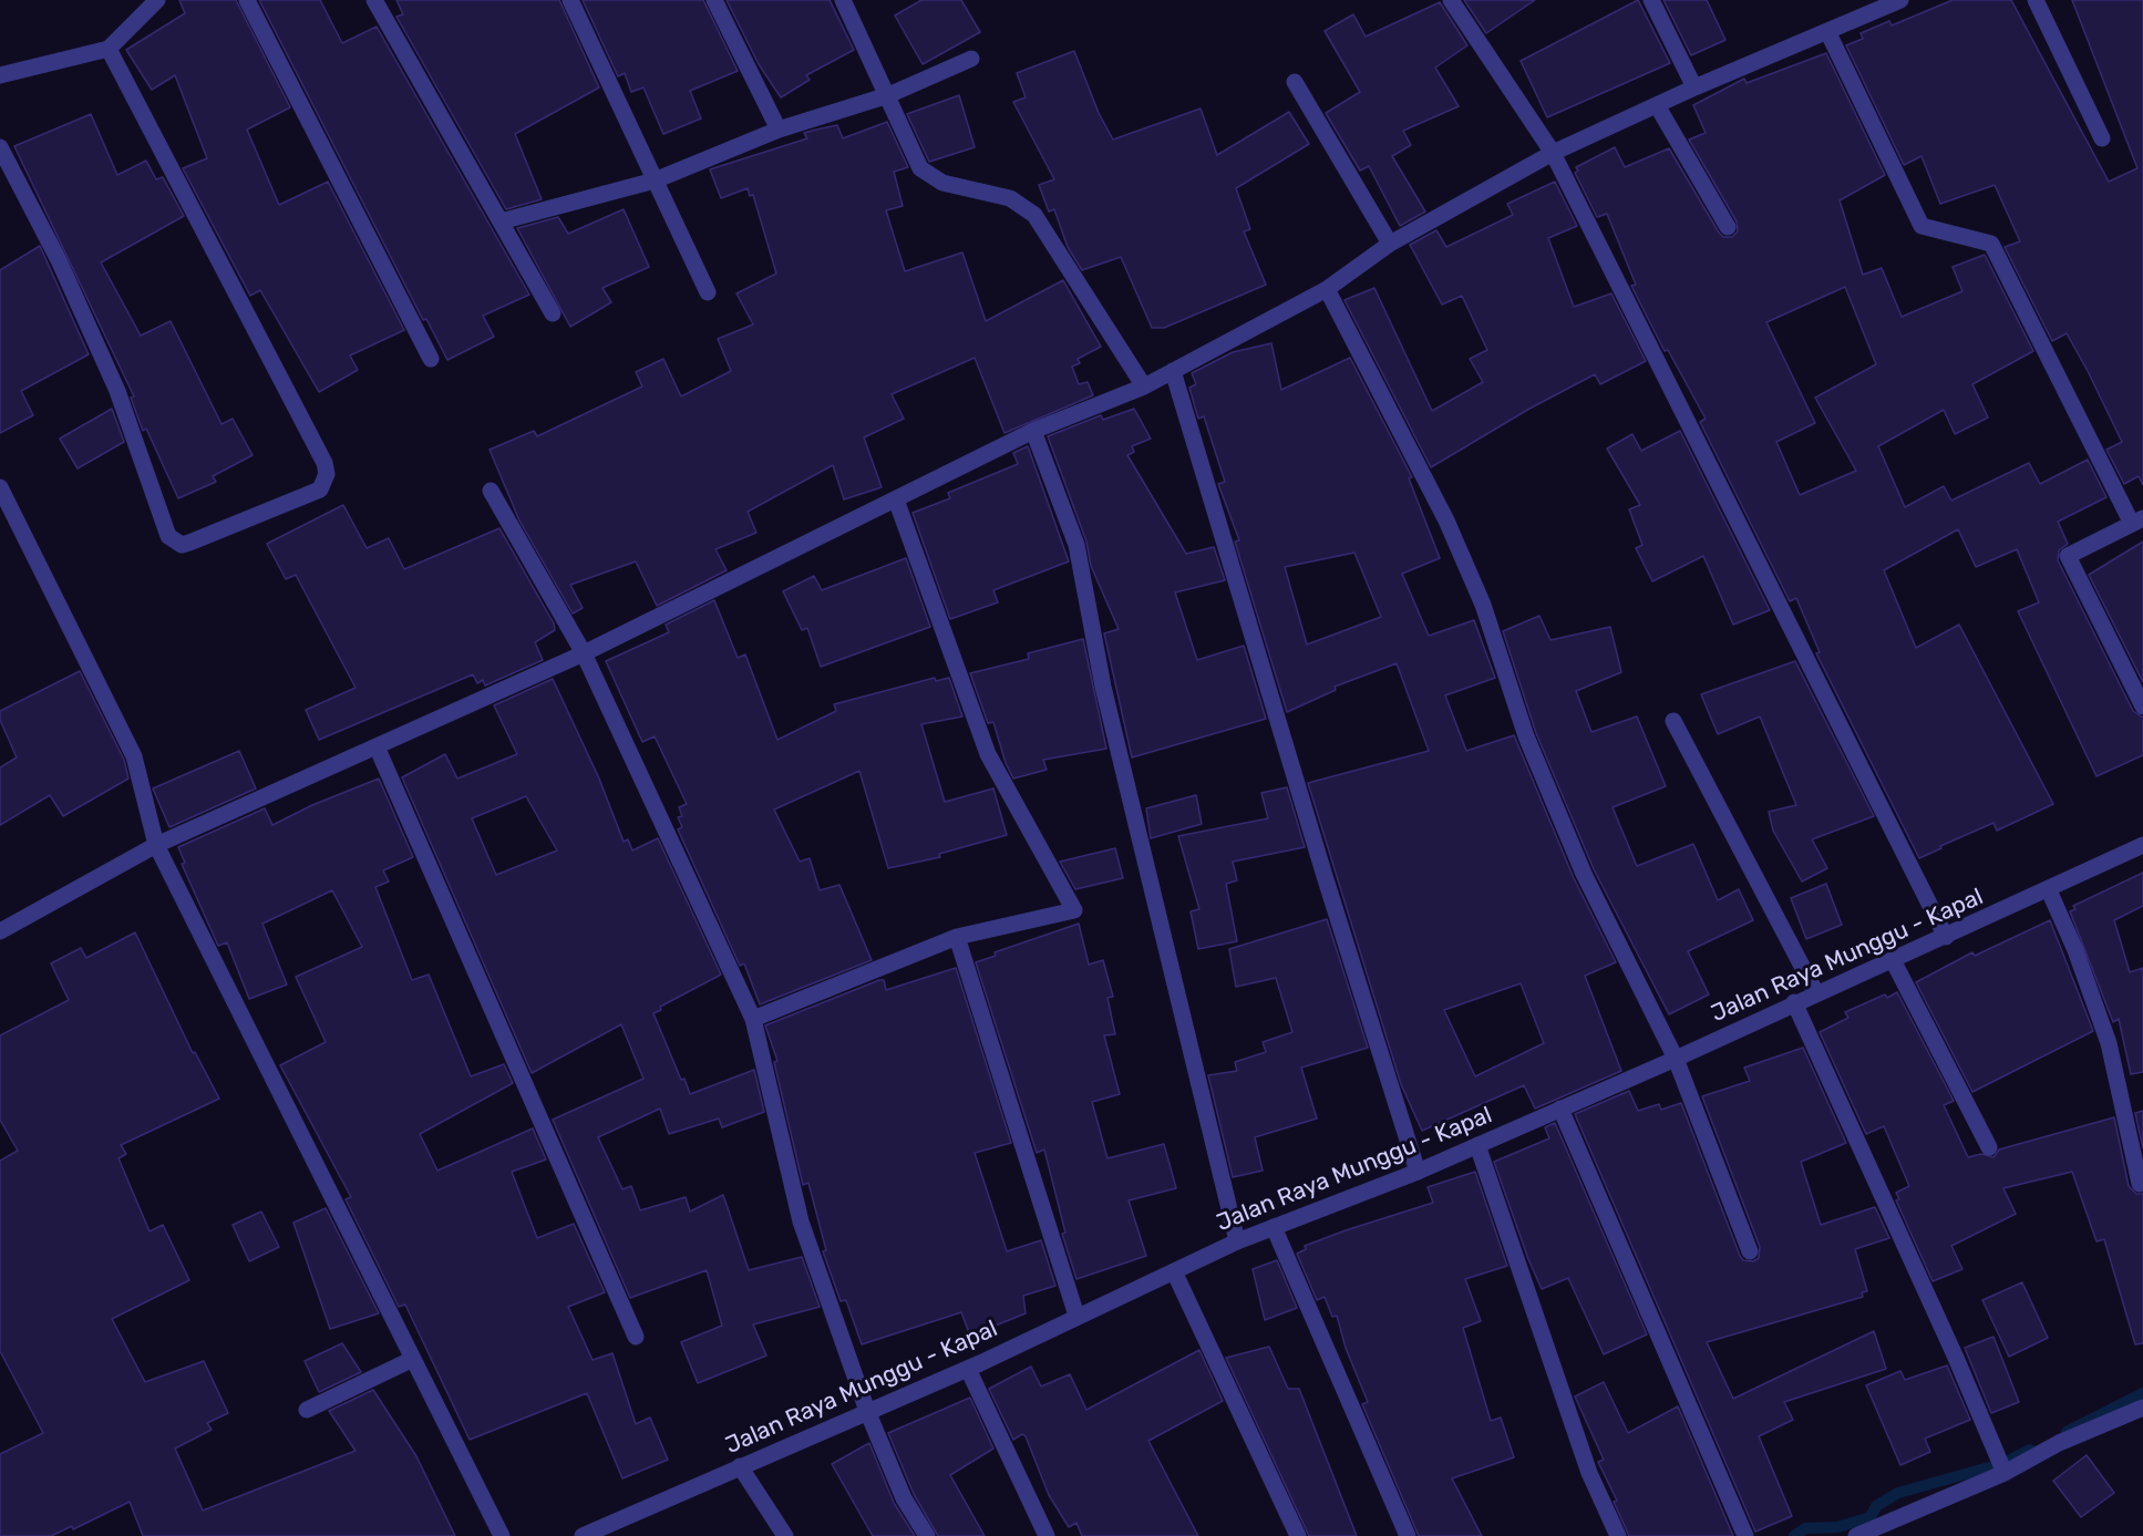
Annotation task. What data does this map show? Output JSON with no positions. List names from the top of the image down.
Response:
{
  "streets": {
    "street": ["Jalan Raya Munggu - Kapal"]
  }
}
